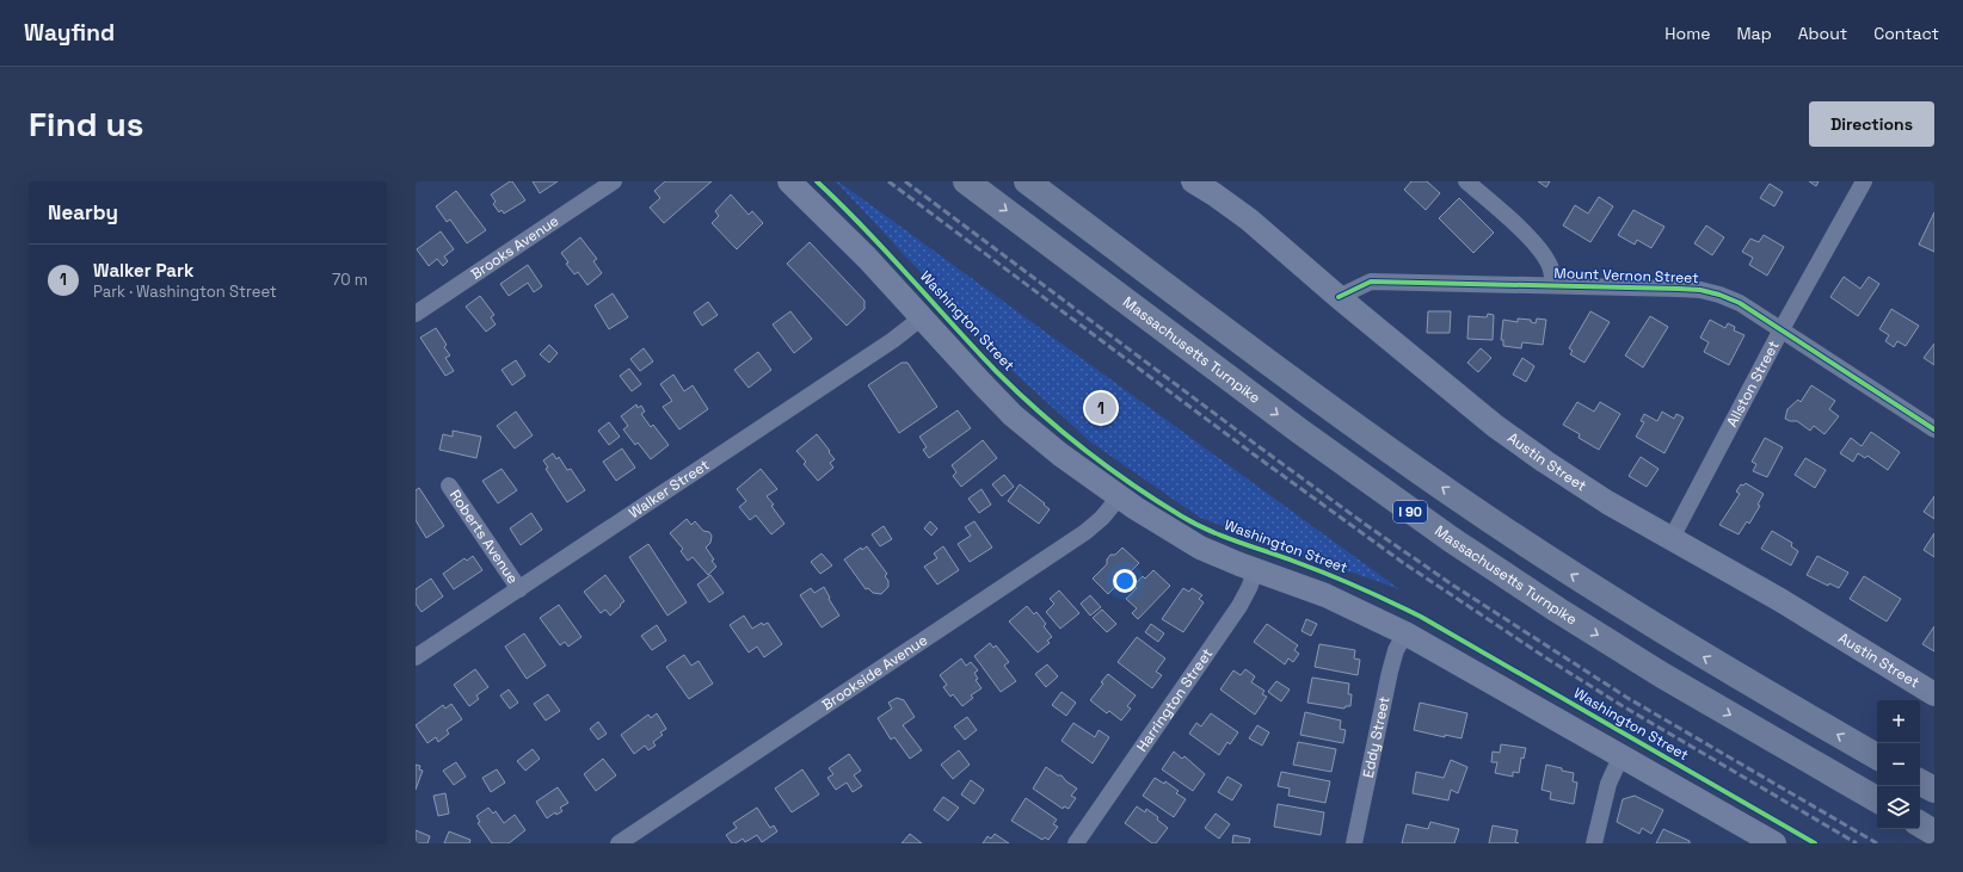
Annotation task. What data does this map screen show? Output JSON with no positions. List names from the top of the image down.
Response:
{
  "streets": {
    "highway": ["Massachusetts Turnpike", "I 90"],
    "main road": ["Austin Street"],
    "street": [
      "Brooks Avenue",
      "Mount Vernon Street",
      "Allston Street",
      "Walker Street",
      "Roberts Avenue",
      "Brookside Avenue",
      "Harrington Street",
      "Eddy Street"
    ],
    "cycle path": ["Washington Street"]
  },
  "crossings": [
    ["Mount Vernon Street", "Allston Street"],
    ["Mount Vernon Street", "Austin Street"],
    ["Allston Street", "Austin Street"],
    ["Walker Street", "Roberts Avenue"]
  ],
  "page": {
    "header": "Wayfind",
    "nav": [
      "Home",
      "Map",
      "About",
      "Contact"
    ],
    "buttons": "Directions",
    "title": "Find us",
    "heading": "Nearby",
    "list": [
      {
        "mark": "1",
        "name": "Walker Park",
        "note": "Park · Washington Street",
        "value": "70 m"
      }
    ],
    "pins": "1",
    "map_buttons": ["+", "−"]
  }
}
